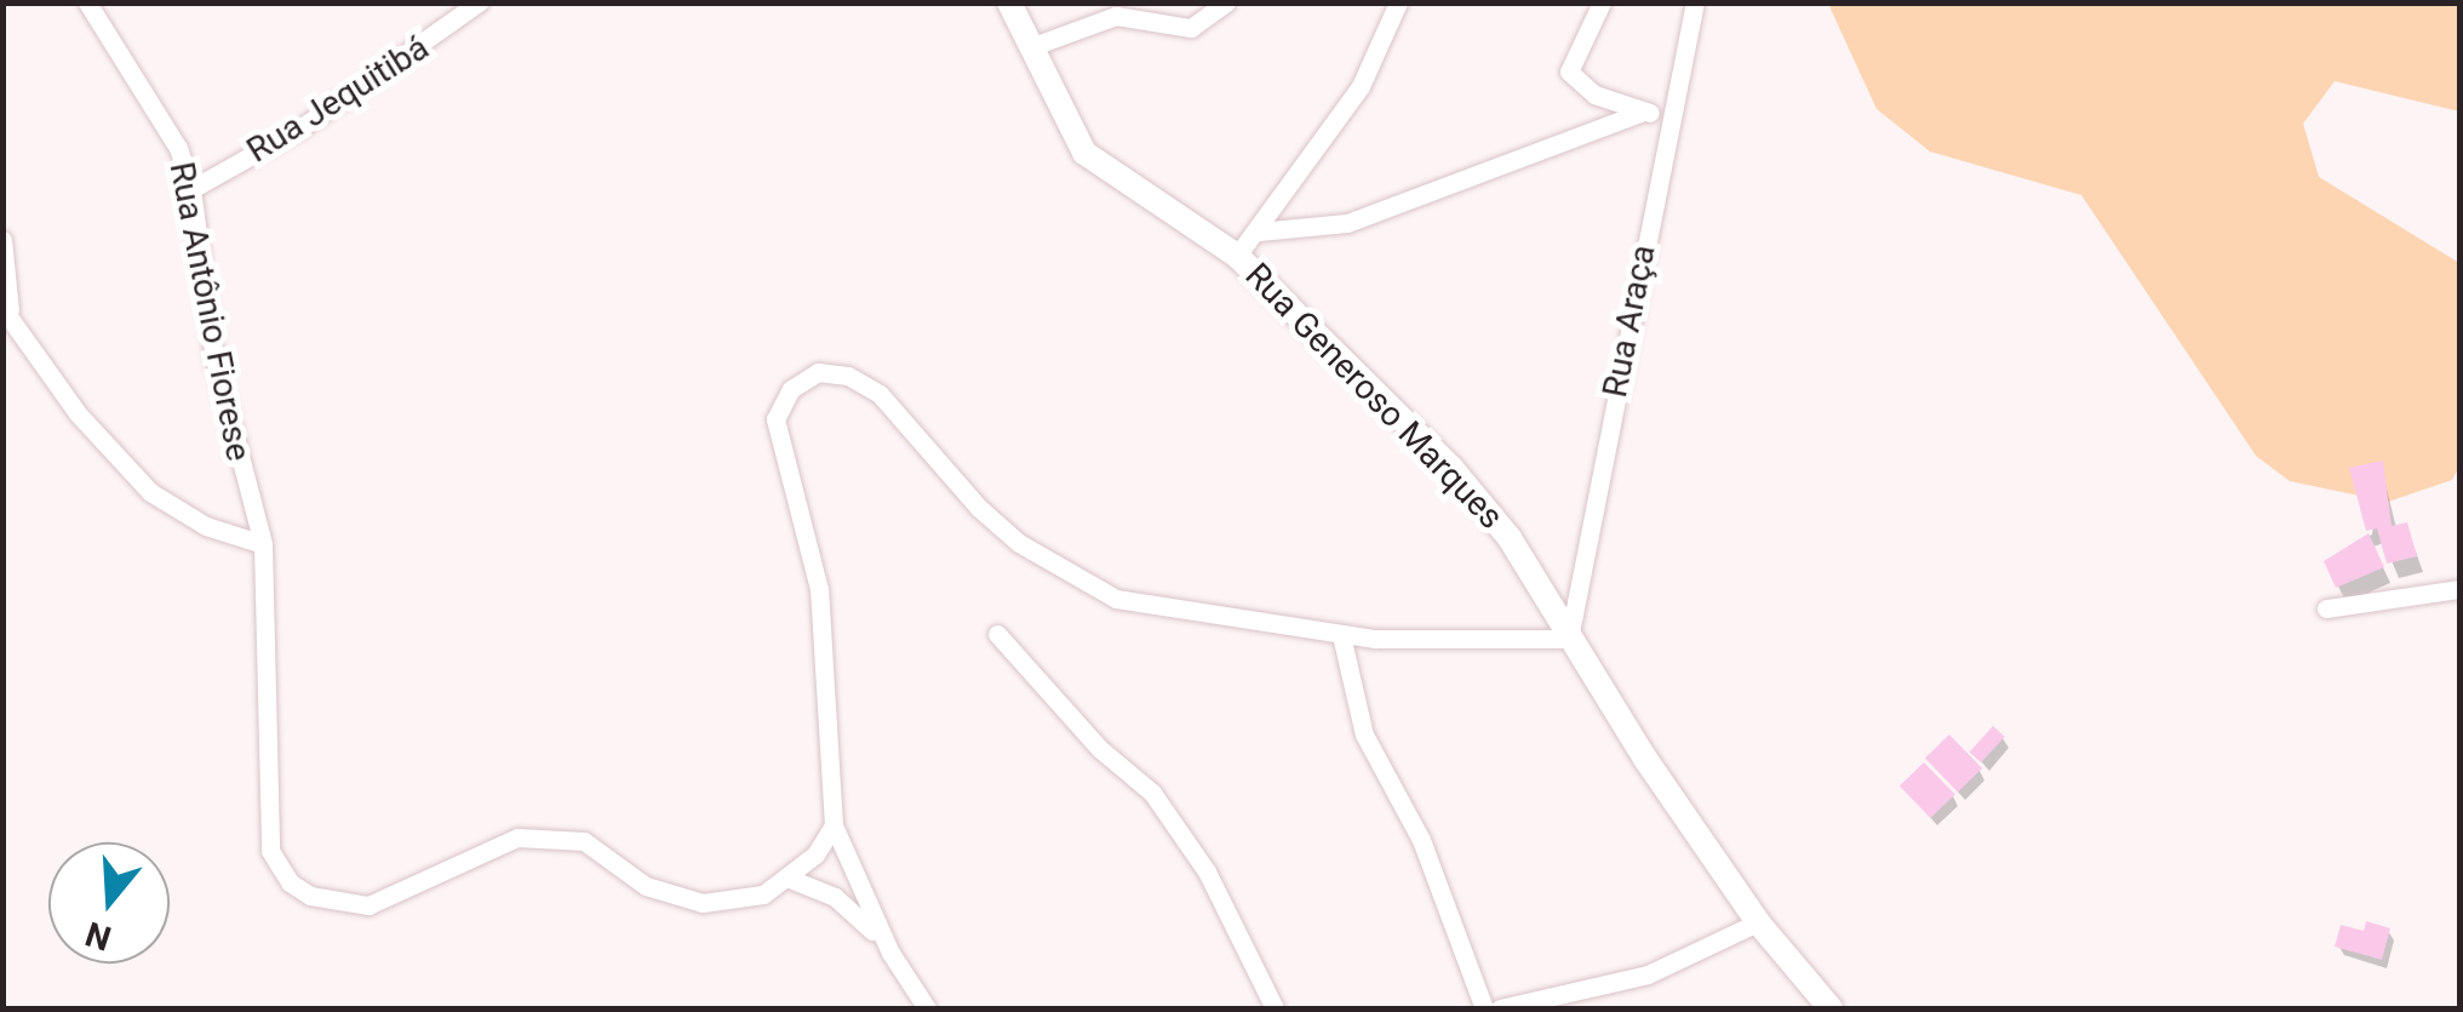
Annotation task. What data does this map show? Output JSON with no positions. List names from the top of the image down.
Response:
{
  "streets": {
    "street": [
      "Rua Jequitibá",
      "Rua Antônio Fiorese",
      "Rua Araça",
      "Rua Generoso Marques"
    ]
  },
  "crossings": [
    ["Rua Jequitibá", "Rua Antônio Fiorese"],
    ["Rua Araça", "Rua Generoso Marques"]
  ],
  "north": "bottom"
}
